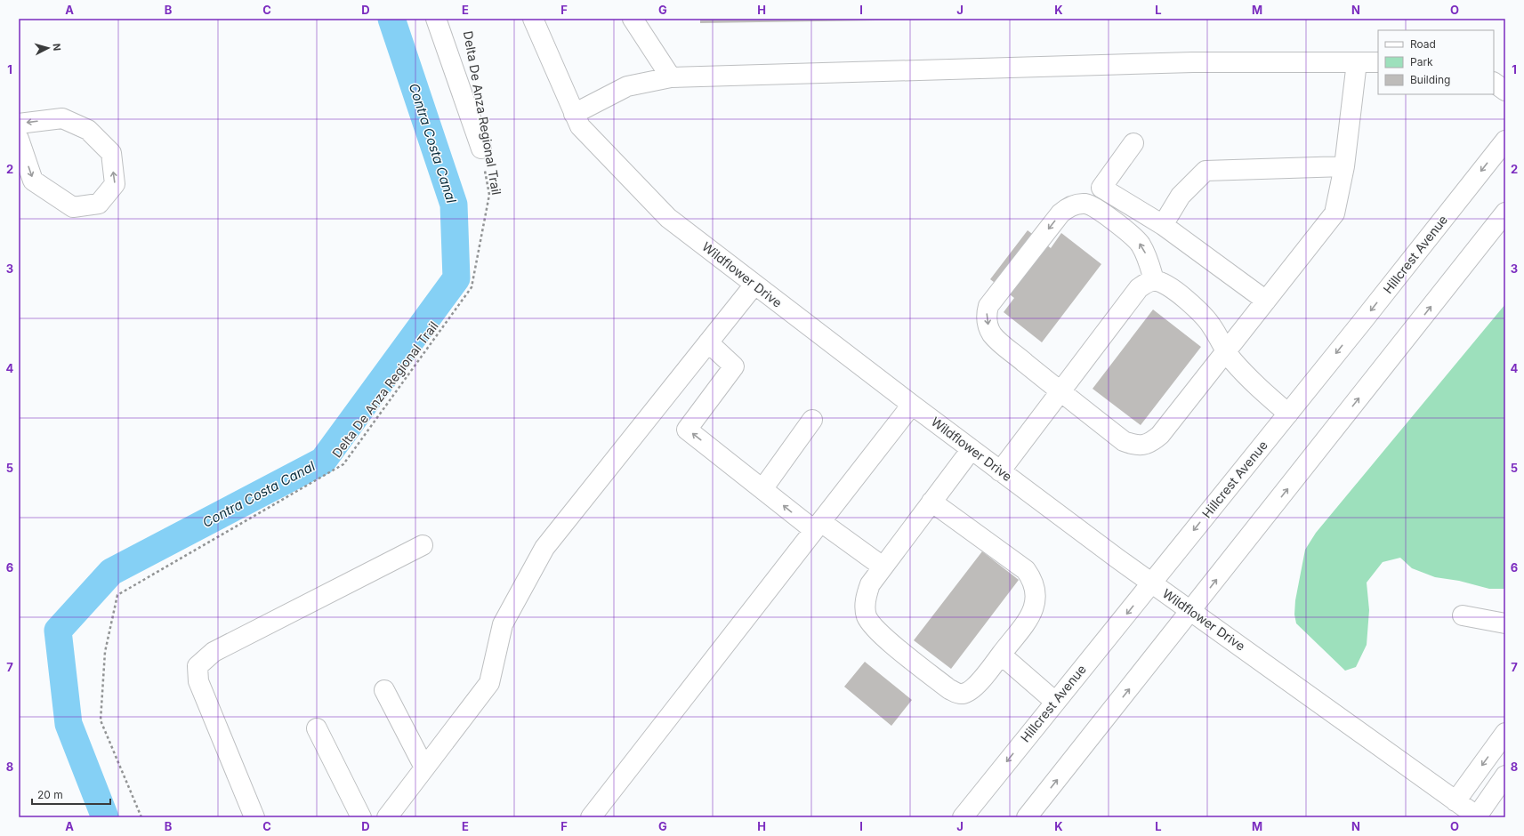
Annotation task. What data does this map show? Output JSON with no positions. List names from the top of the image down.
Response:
{
  "streets": {
    "main road": ["Hillcrest Avenue", "Wildflower Drive"],
    "path": ["Delta De Anza Regional Trail"]
  },
  "crossings": [
    ["Hillcrest Avenue", "Wildflower Drive"]
  ],
  "water": ["Contra Costa Canal"],
  "legend": ["Road", "Park", "Building"],
  "scale_bar": "20 m",
  "north": "right",
  "grid": {
    "columns": [
      "A",
      "B",
      "C",
      "D",
      "E",
      "F",
      "G",
      "H",
      "I",
      "J",
      "K",
      "L",
      "M",
      "N",
      "O"
    ],
    "rows": [
      "1",
      "2",
      "3",
      "4",
      "5",
      "6",
      "7",
      "8"
    ]
  }
}
